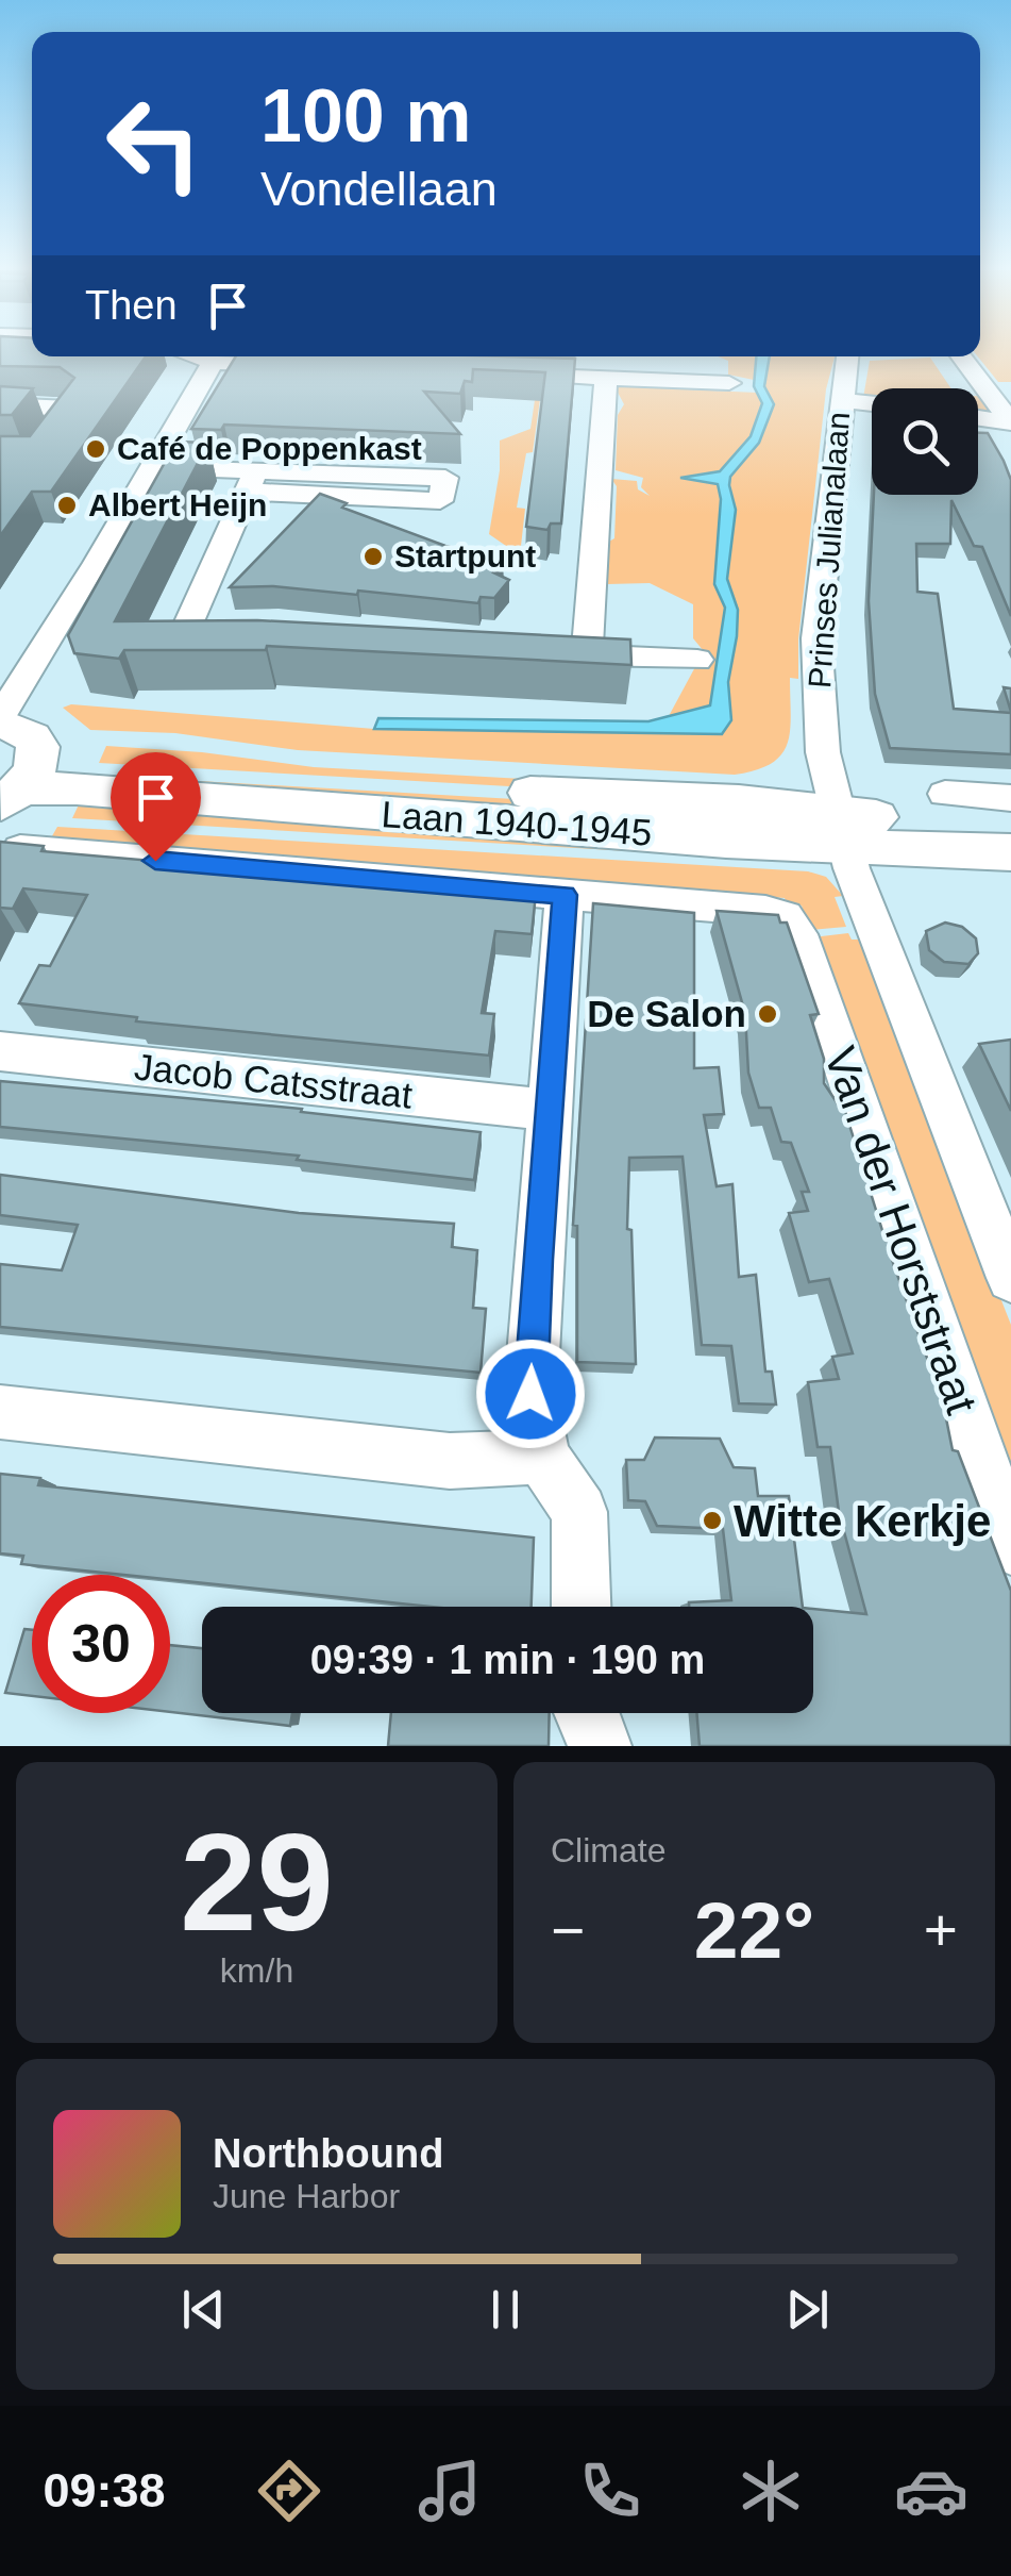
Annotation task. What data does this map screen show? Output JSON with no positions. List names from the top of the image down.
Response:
{
  "streets": {
    "main road": ["Laan 1940-1945"],
    "street": ["Prinses Julianalaan", "Jacob Catsstraat", "Van der Horststraat"]
  },
  "crossings": [
    ["Prinses Julianalaan", "Laan 1940-1945"]
  ],
  "places": [
    "Café de Poppenkast",
    "Albert Heijn",
    "Startpunt",
    "De Salon",
    "Witte Kerkje"
  ],
  "page": {
    "turn": ["100 m", "Vondellaan"],
    "then": "Then",
    "limit": "30",
    "trip": "09:39 · 1 min · 190 m",
    "tile": [
      ["29", "km/h"],
      "Climate"
    ],
    "heat": ["−", "22°", "+"],
    "song": ["Northbound", "June Harbor"],
    "tabs": "09:38"
  }
}
